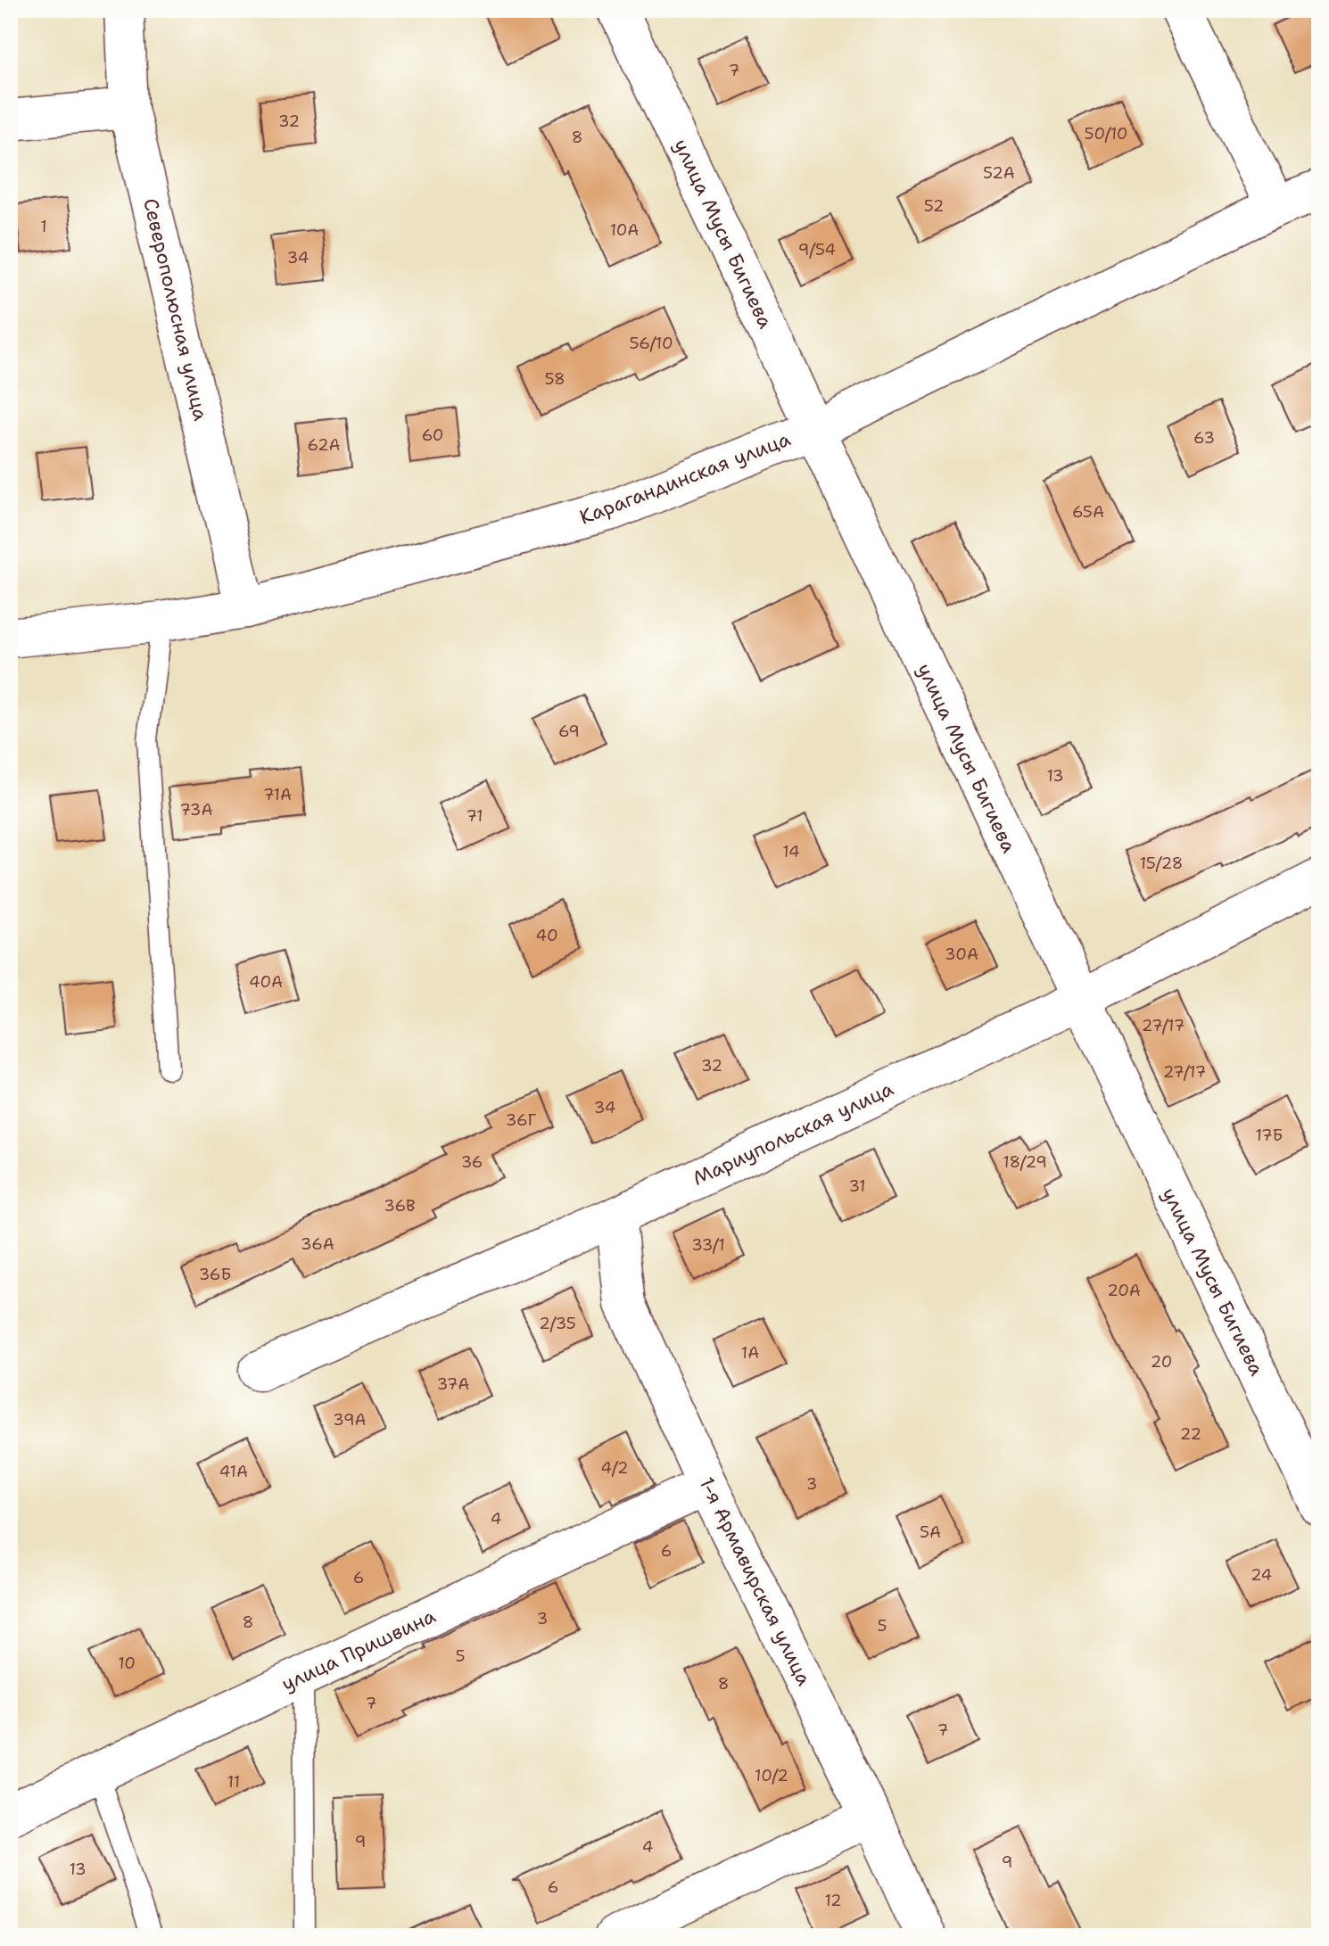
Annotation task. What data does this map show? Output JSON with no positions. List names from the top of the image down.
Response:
{
  "streets": {
    "street": [
      "улица Мусы Бигиева",
      "Северополюсная улица",
      "Карагандинская улица",
      "Мариупольская улица",
      "1-я Армавирская улица",
      "улица Пришвина"
    ]
  },
  "crossings": [
    ["улица Мусы Бигиева", "Карагандинская улица"],
    ["улица Мусы Бигиева", "Мариупольская улица"],
    ["Северополюсная улица", "Карагандинская улица"],
    ["Мариупольская улица", "1-я Армавирская улица"],
    ["1-я Армавирская улица", "улица Пришвина"]
  ],
  "house_numbers": [
    "7",
    "32",
    "50/10",
    "8",
    "52А",
    "52",
    "1",
    "10А",
    "9/54",
    "34",
    "56/10",
    "58",
    "60",
    "63",
    "62А",
    "65А",
    "69",
    "13",
    "71А",
    "73А",
    "71",
    "14",
    "15/28",
    "40",
    "30А",
    "40А",
    "27/17",
    "32",
    "27/17",
    "34",
    "36Г",
    "17Б",
    "36",
    "18/29",
    "31",
    "36В",
    "36А",
    "33/1",
    "36Б",
    "20А",
    "2/35",
    "1А",
    "20",
    "37А",
    "39А",
    "22",
    "4/2",
    "41А",
    "3",
    "4",
    "5А",
    "6",
    "24",
    "6",
    "3",
    "8",
    "5",
    "5",
    "10",
    "8",
    "7",
    "7",
    "10/2",
    "11",
    "9",
    "4",
    "9",
    "13",
    "6",
    "12"
  ]
}
